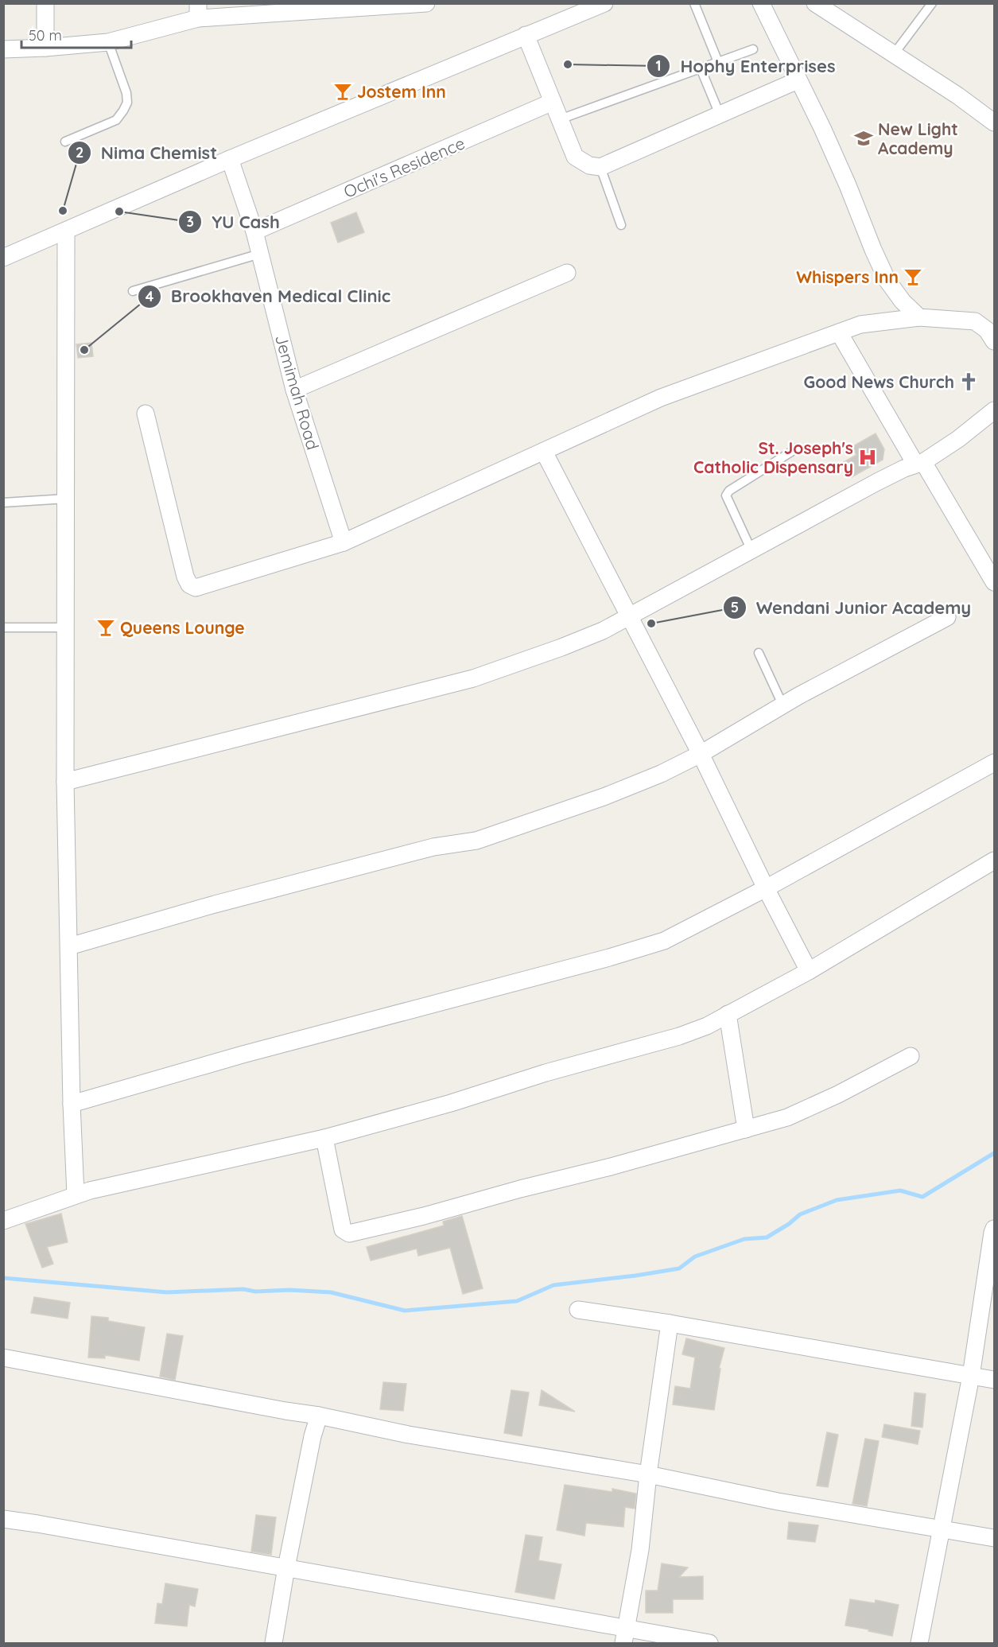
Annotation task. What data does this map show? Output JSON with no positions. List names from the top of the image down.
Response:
{
  "streets": {
    "street": ["Ochi's Residence", "Jemimah Road"]
  },
  "crossings": [
    ["Ochi's Residence", "Jemimah Road"]
  ],
  "places": {
    "other": [
      "Hophy Enterprises",
      "Nima Chemist",
      "YU Cash",
      "Brookhaven Medical Clinic",
      "Wendani Junior Academy"
    ],
    "bar": ["Jostem Inn", "Whispers Inn", "Queens Lounge"],
    "school or university": ["New Light Academy"],
    "church": ["Good News Church"],
    "hospital": ["St. Joseph's Catholic Dispensary"]
  },
  "scale_bar": "50 m"
}
